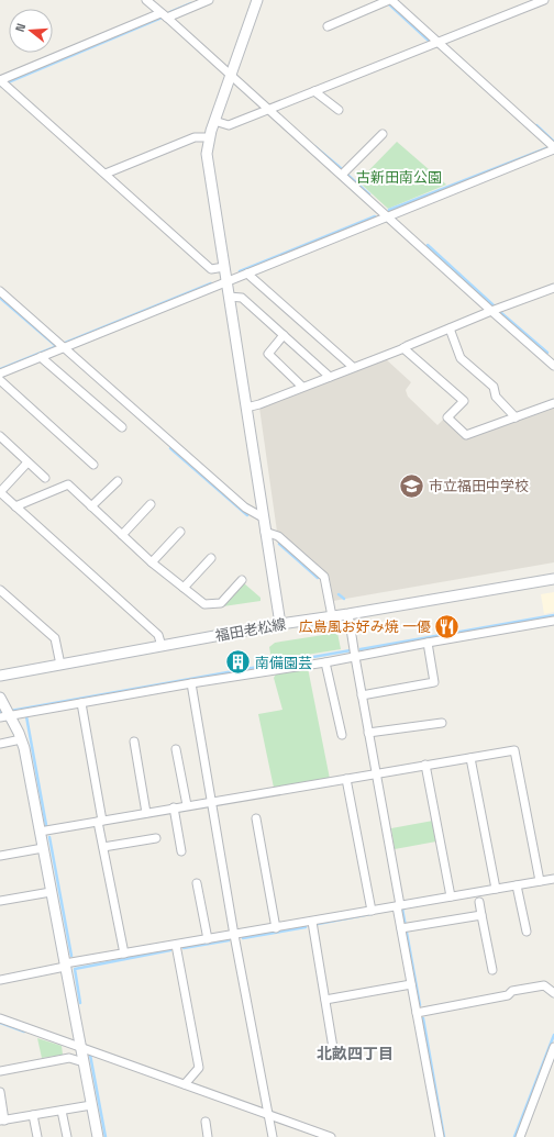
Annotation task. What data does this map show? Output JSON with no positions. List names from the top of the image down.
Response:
{
  "streets": {
    "street": ["福田老松線"]
  },
  "districts": ["北畝四丁目"],
  "parks": ["古新田南公園"],
  "places": {
    "school or university": ["市立福田中学校"],
    "restaurant": ["広島風お好み焼 一優"],
    "building": ["南備園芸"]
  },
  "north": "left"
}
